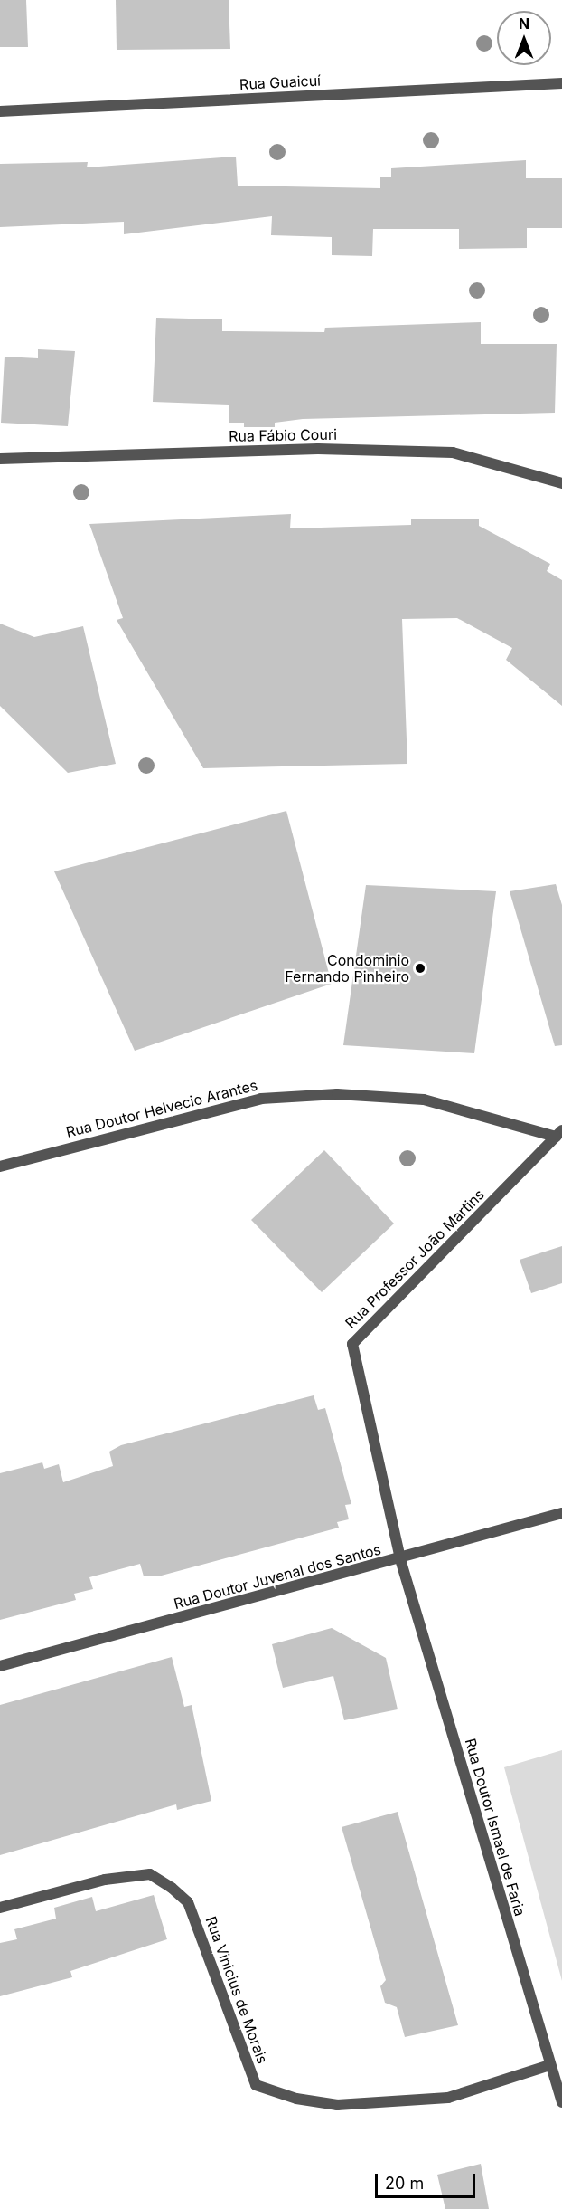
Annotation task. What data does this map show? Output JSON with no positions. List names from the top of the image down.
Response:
{
  "streets": {
    "street": [
      "Rua Guaicuí",
      "Rua Fábio Couri",
      "Rua Doutor Helvecio Arantes",
      "Rua Professor João Martins",
      "Rua Doutor Juvenal dos Santos",
      "Rua Doutor Ismael de Faria",
      "Rua Vinicius de Morais"
    ]
  },
  "crossings": [
    ["Rua Doutor Helvecio Arantes", "Rua Professor João Martins"],
    ["Rua Professor João Martins", "Rua Doutor Juvenal dos Santos"],
    ["Rua Professor João Martins", "Rua Doutor Ismael de Faria"],
    ["Rua Doutor Juvenal dos Santos", "Rua Doutor Ismael de Faria"],
    ["Rua Doutor Ismael de Faria", "Rua Vinicius de Morais"]
  ],
  "places": ["Condominio Fernando Pinheiro"],
  "scale_bar": "20 m",
  "north": "top"
}
